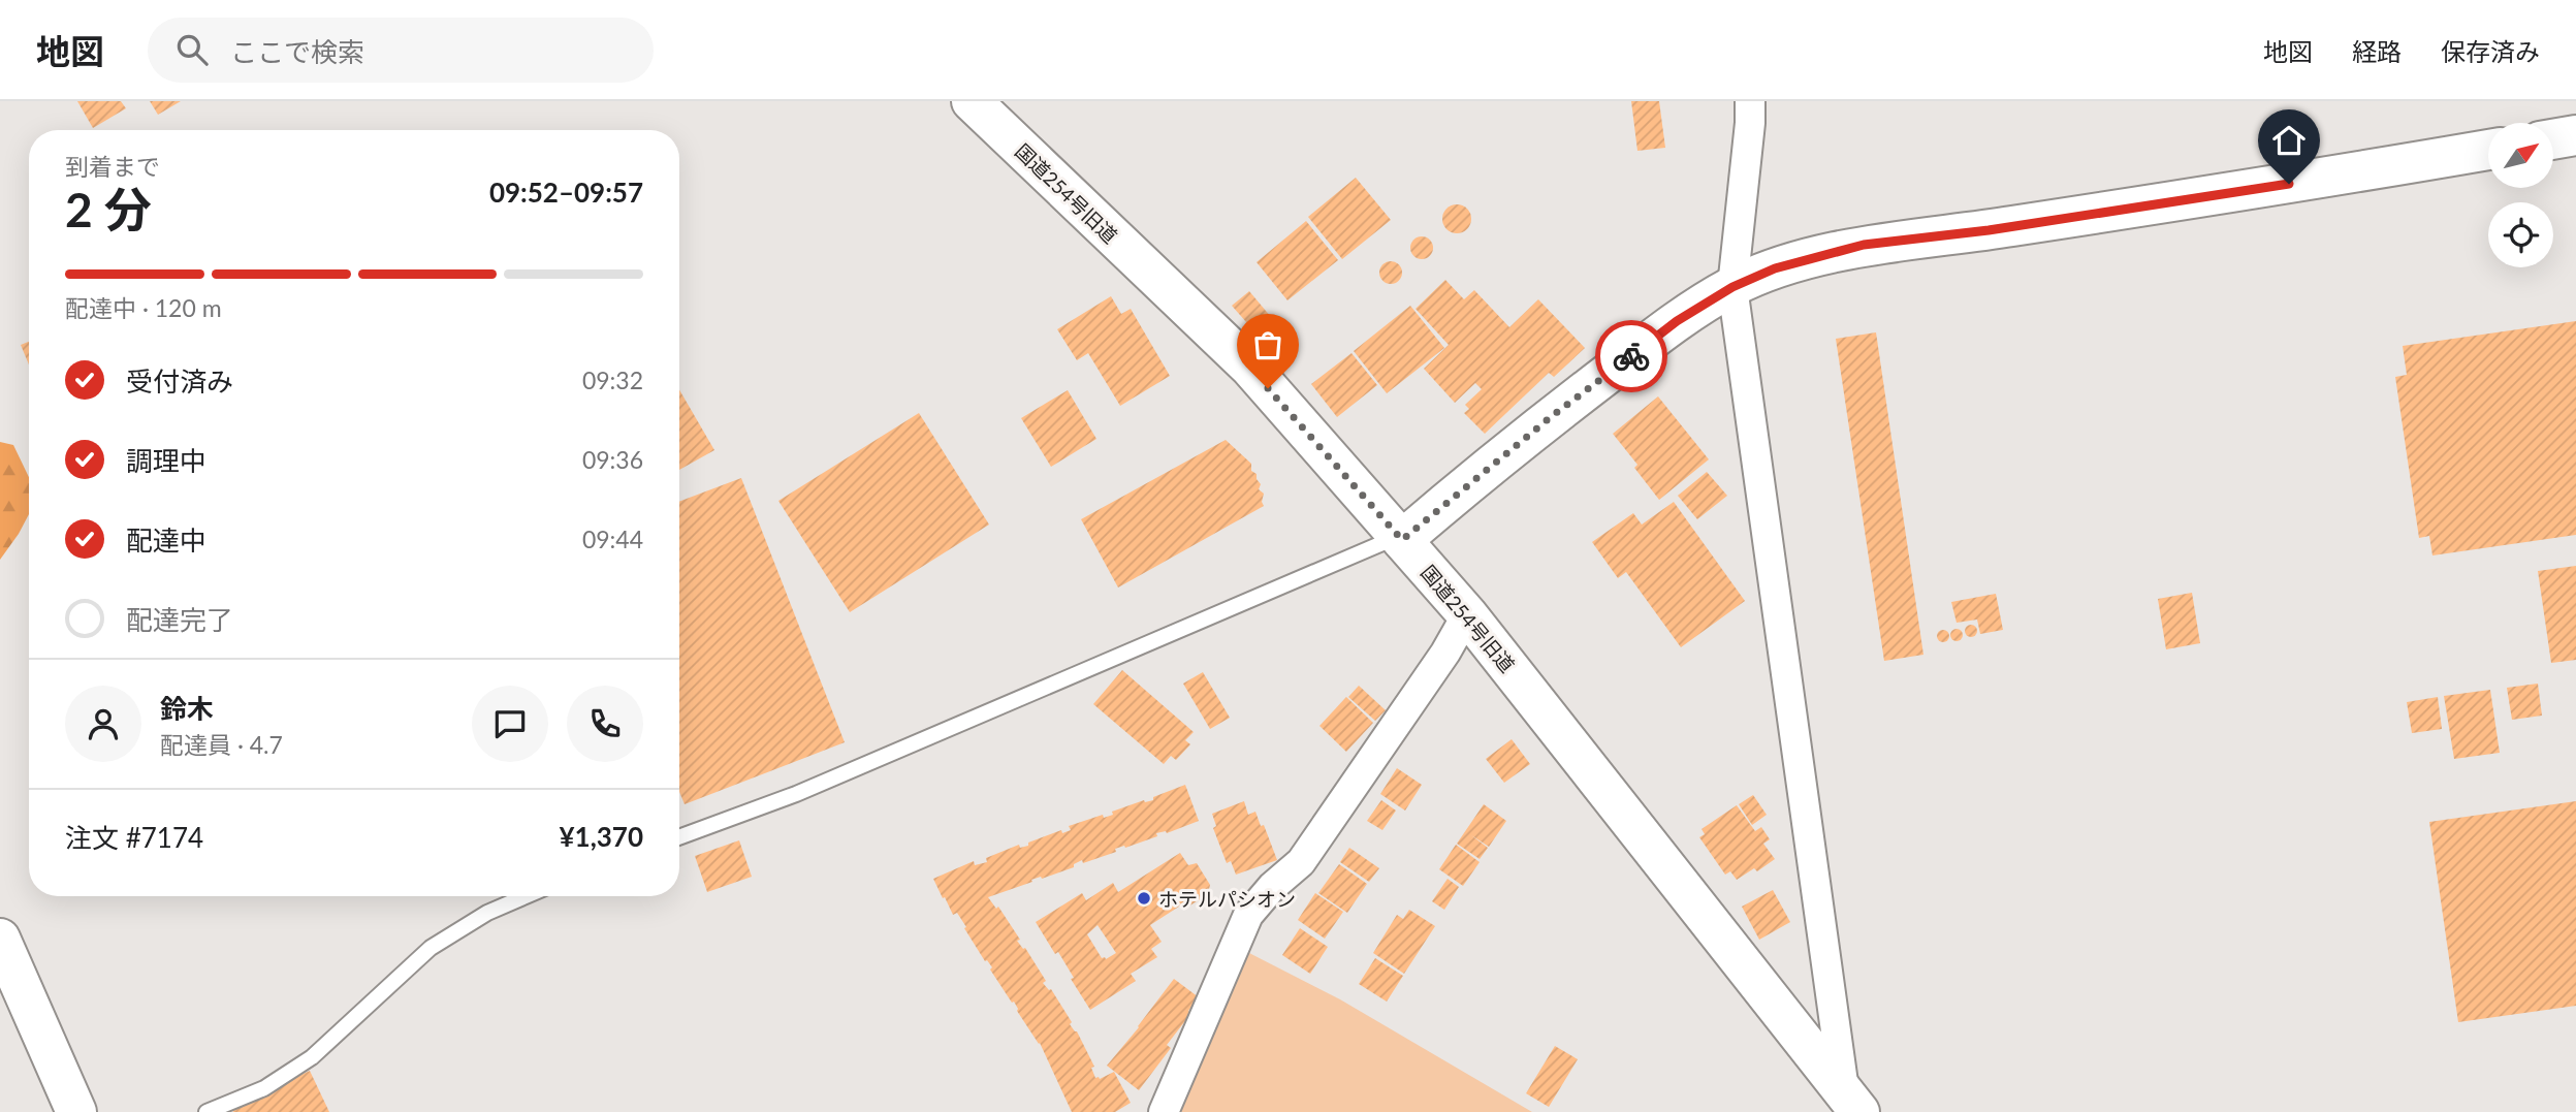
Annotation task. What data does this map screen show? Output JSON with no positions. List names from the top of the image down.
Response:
{
  "streets": {
    "street": ["国道254号旧道"]
  },
  "places": ["ホテルパシオン"],
  "north": "top right",
  "page": {
    "header": "地図",
    "search": "ここで検索",
    "nav": ["地図", "経路", "保存済み"],
    "heading": ["2 分", "到着まで", "09:52–09:57"],
    "panel": [
      "鈴木",
      "配達員 · 4.7",
      "注文 #7174",
      "¥1,370"
    ],
    "bar": "配達中 · 120 m",
    "list": [
      ["受付済み", "09:32"],
      ["調理中", "09:36"],
      ["配達中", "09:44"],
      "配達完了"
    ]
  }
}
